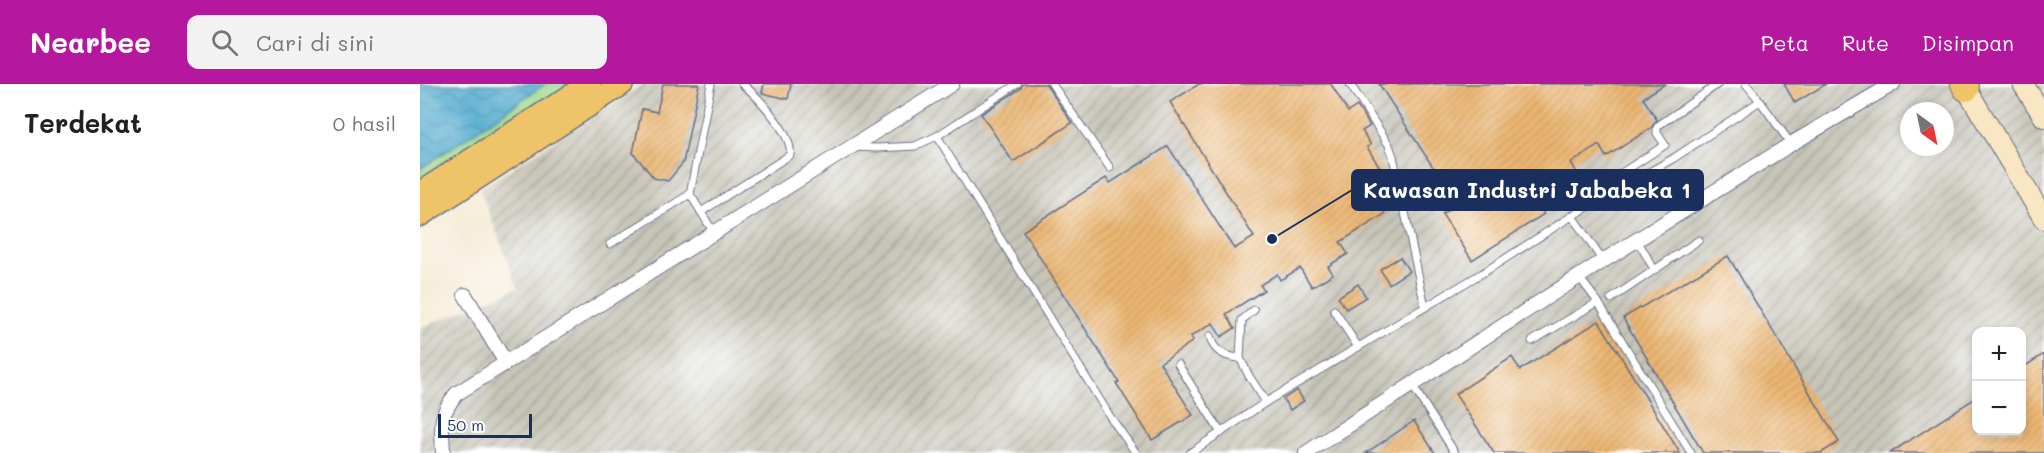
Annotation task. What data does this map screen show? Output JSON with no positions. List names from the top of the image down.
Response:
{
  "places": ["Kawasan Industri Jababeka 1"],
  "scale_bar": "50 m",
  "north": "bottom right",
  "page": {
    "header": "Nearbee",
    "search": "Cari di sini",
    "nav": ["Peta", "Rute", "Disimpan"],
    "heading": ["Terdekat", "0 hasil"],
    "map_buttons": ["+", "−"],
    "scale": "50 m"
  }
}
